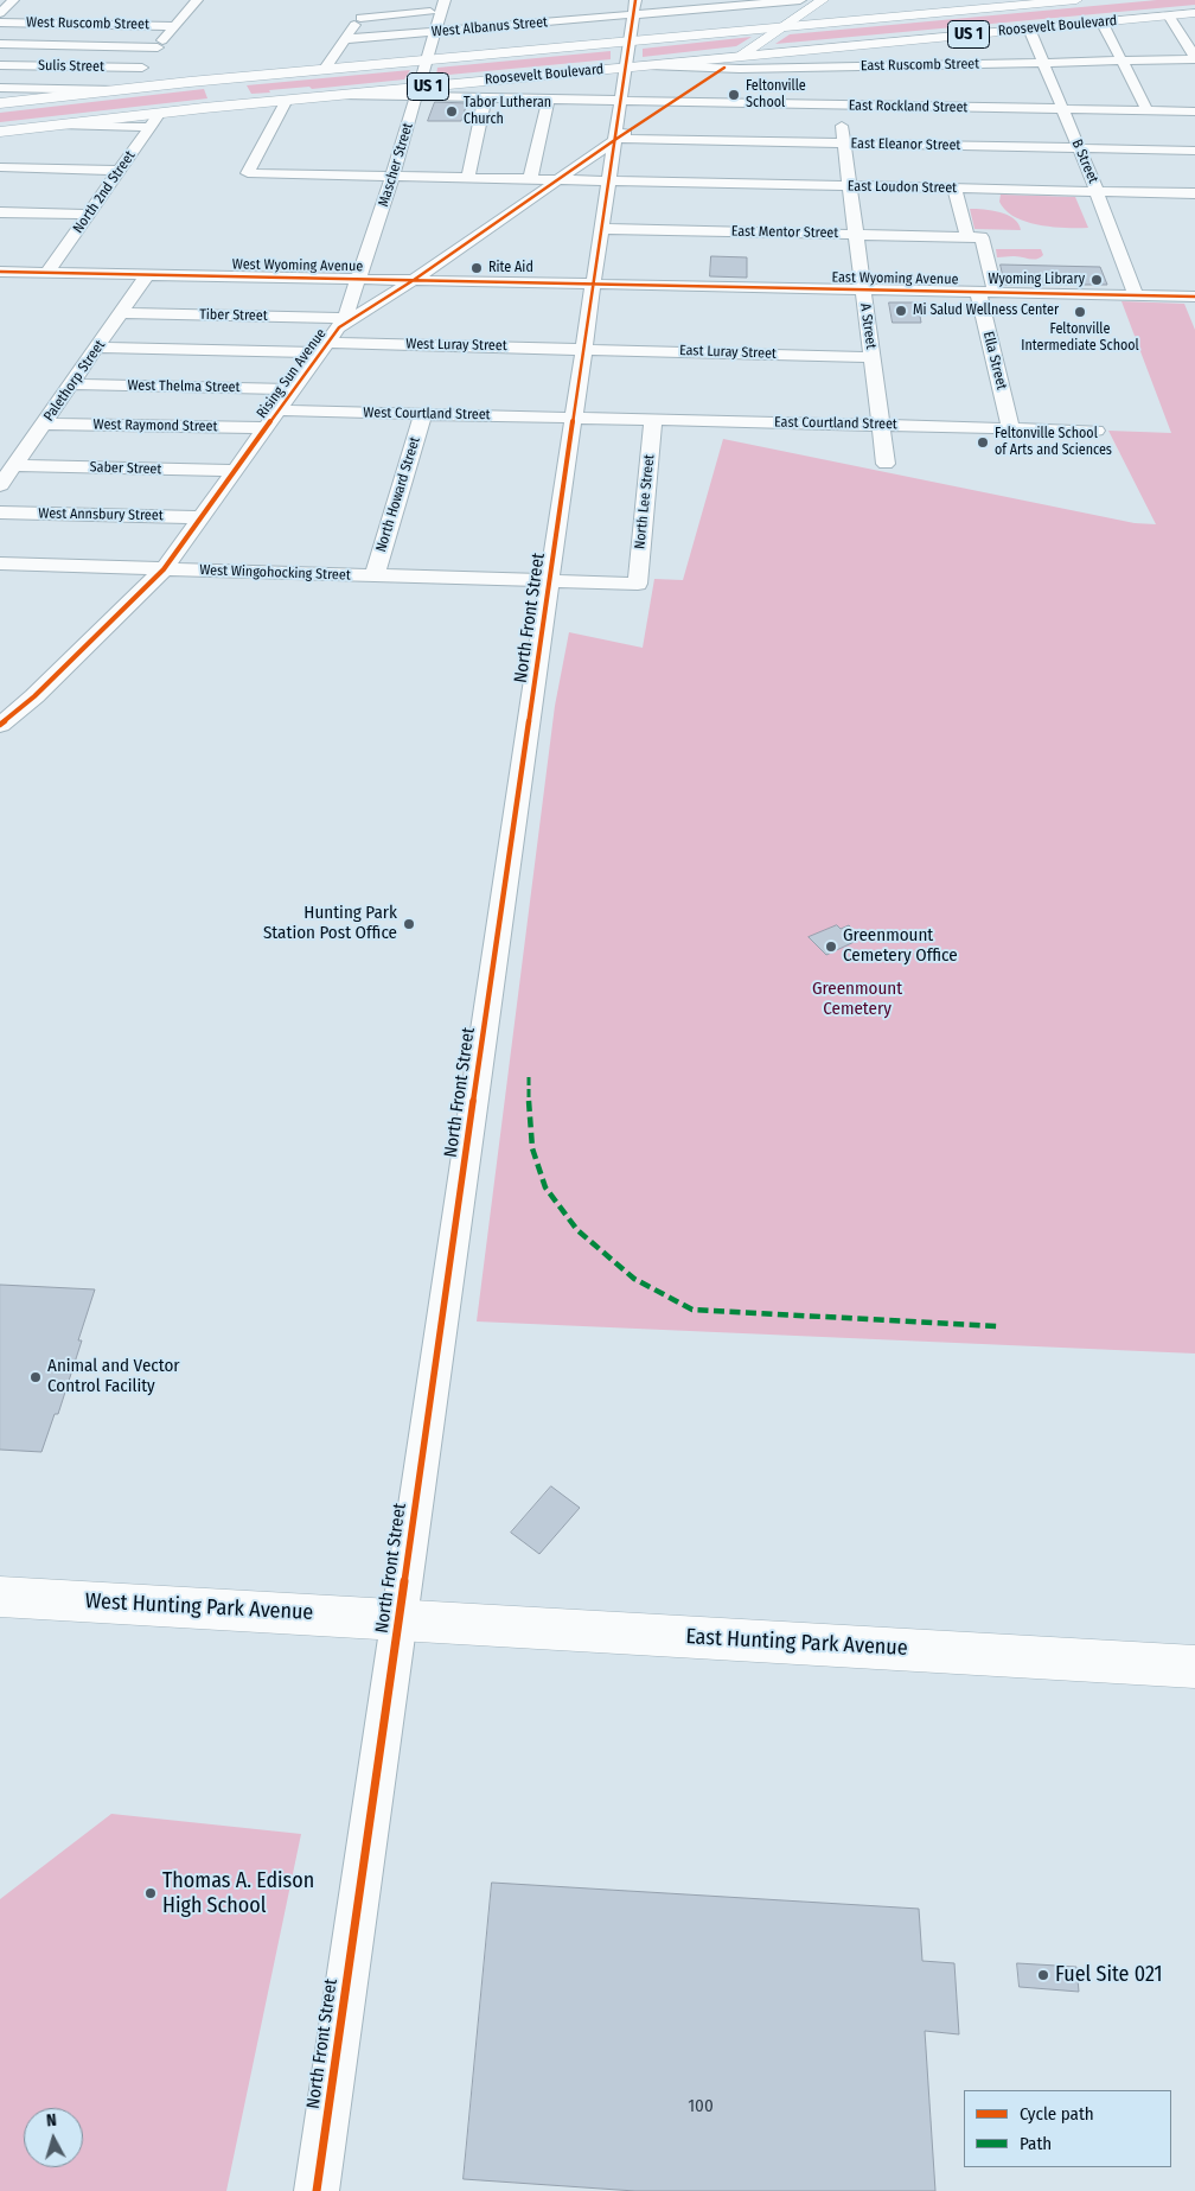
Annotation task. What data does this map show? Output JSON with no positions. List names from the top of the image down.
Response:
{
  "streets": {
    "main road": [
      "Roosevelt Boulevard",
      "US 1",
      "Rising Sun Avenue",
      "West Hunting Park Avenue",
      "East Hunting Park Avenue"
    ],
    "street": [
      "West Ruscomb Street",
      "West Albanus Street",
      "East Ruscomb Street",
      "Sulis Street",
      "East Rockland Street",
      "East Eleanor Street",
      "B Street",
      "Mascher Street",
      "East Loudon Street",
      "North 2nd Street",
      "East Mentor Street",
      "West Wyoming Avenue",
      "East Wyoming Avenue",
      "Tiber Street",
      "A Street",
      "West Luray Street",
      "East Luray Street",
      "Ella Street",
      "Palethorp Street",
      "West Thelma Street",
      "West Courtland Street",
      "East Courtland Street",
      "West Raymond Street",
      "Saber Street",
      "North Howard Street",
      "North Lee Street",
      "West Annsbury Street",
      "West Wingohocking Street",
      "North Front Street"
    ]
  },
  "crossings": [
    ["Roosevelt Boulevard", "East Ruscomb Street"],
    ["Roosevelt Boulevard", "East Rockland Street"],
    ["Roosevelt Boulevard", "B Street"],
    ["Roosevelt Boulevard", "Mascher Street"],
    ["Roosevelt Boulevard", "East Loudon Street"],
    ["Roosevelt Boulevard", "North 2nd Street"],
    ["Roosevelt Boulevard", "A Street"],
    ["Roosevelt Boulevard", "Rising Sun Avenue"],
    ["Roosevelt Boulevard", "North Front Street"],
    ["West Albanus Street", "Mascher Street"],
    ["West Albanus Street", "North Front Street"],
    ["East Ruscomb Street", "B Street"],
    ["East Ruscomb Street", "A Street"],
    ["East Ruscomb Street", "Rising Sun Avenue"],
    ["East Rockland Street", "B Street"],
    ["East Rockland Street", "Mascher Street"],
    ["East Rockland Street", "A Street"],
    ["East Rockland Street", "Rising Sun Avenue"],
    ["East Rockland Street", "North Front Street"],
    ["East Eleanor Street", "B Street"],
    ["East Eleanor Street", "A Street"],
    ["East Eleanor Street", "Rising Sun Avenue"],
    ["East Eleanor Street", "North Front Street"],
    ["B Street", "East Loudon Street"],
    ["B Street", "East Wyoming Avenue"],
    ["Mascher Street", "East Loudon Street"],
    ["Mascher Street", "West Wyoming Avenue"],
    ["Mascher Street", "Tiber Street"],
    ["Mascher Street", "Rising Sun Avenue"],
    ["East Loudon Street", "A Street"],
    ["East Loudon Street", "Rising Sun Avenue"],
    ["East Loudon Street", "North Front Street"],
    ["North 2nd Street", "West Wyoming Avenue"],
    ["East Mentor Street", "A Street"],
    ["East Mentor Street", "North Front Street"],
    ["West Wyoming Avenue", "East Wyoming Avenue"],
    ["West Wyoming Avenue", "Rising Sun Avenue"],
    ["West Wyoming Avenue", "Palethorp Street"],
    ["West Wyoming Avenue", "North Front Street"],
    ["East Wyoming Avenue", "A Street"],
    ["East Wyoming Avenue", "Ella Street"],
    ["East Wyoming Avenue", "North Front Street"],
    ["Tiber Street", "Rising Sun Avenue"],
    ["Tiber Street", "Palethorp Street"],
    ["A Street", "East Luray Street"],
    ["A Street", "East Courtland Street"],
    ["West Luray Street", "East Luray Street"],
    ["West Luray Street", "Rising Sun Avenue"],
    ["West Luray Street", "Palethorp Street"],
    ["West Luray Street", "North Front Street"],
    ["East Luray Street", "North Front Street"],
    ["Ella Street", "East Courtland Street"],
    ["Rising Sun Avenue", "West Thelma Street"],
    ["Rising Sun Avenue", "West Courtland Street"],
    ["Rising Sun Avenue", "West Raymond Street"],
    ["Rising Sun Avenue", "Saber Street"],
    ["Rising Sun Avenue", "West Annsbury Street"],
    ["Rising Sun Avenue", "West Wingohocking Street"],
    ["Rising Sun Avenue", "North Front Street"],
    ["Palethorp Street", "West Thelma Street"],
    ["Palethorp Street", "West Raymond Street"],
    ["Palethorp Street", "Saber Street"],
    ["West Courtland Street", "East Courtland Street"],
    ["West Courtland Street", "North Howard Street"],
    ["West Courtland Street", "North Front Street"],
    ["East Courtland Street", "North Lee Street"],
    ["East Courtland Street", "North Front Street"],
    ["North Howard Street", "West Wingohocking Street"],
    ["North Lee Street", "West Wingohocking Street"],
    ["West Wingohocking Street", "North Front Street"],
    ["North Front Street", "West Hunting Park Avenue"],
    ["North Front Street", "East Hunting Park Avenue"],
    ["West Hunting Park Avenue", "East Hunting Park Avenue"]
  ],
  "parks": ["Greenmount Cemetery"],
  "places": [
    "Feltonville School",
    "Tabor Lutheran Church",
    "Rite Aid",
    "Wyoming Library",
    "Mi Salud Wellness Center",
    "Feltonville Intermediate School",
    "Feltonville School of Arts and Sciences",
    "Hunting Park Station Post Office",
    "Greenmount Cemetery Office",
    "Animal and Vector Control Facility",
    "Thomas A. Edison High School",
    "Fuel Site 021"
  ],
  "house_numbers": ["100"],
  "legend": ["Cycle path", "Path"],
  "north": "top"
}
